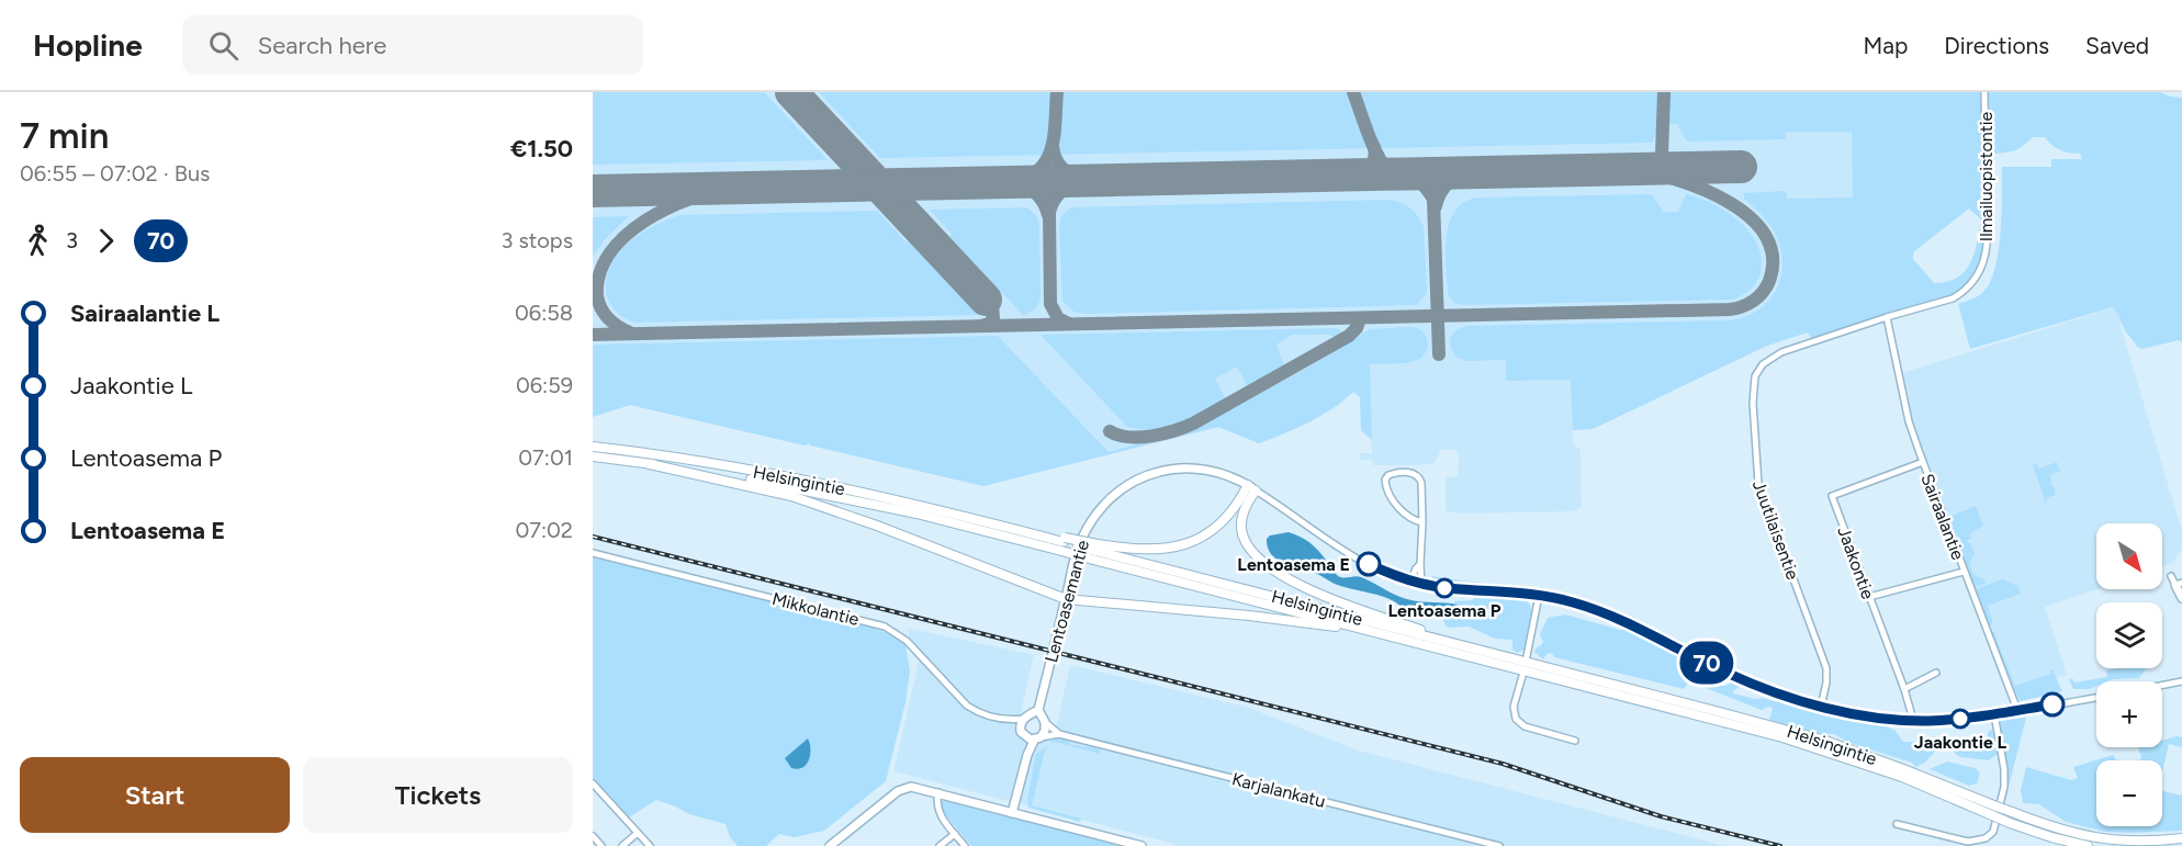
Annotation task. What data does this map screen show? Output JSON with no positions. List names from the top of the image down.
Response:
{
  "streets": {
    "highway": ["Helsingintie"],
    "main road": ["Lentoasemantie"],
    "street": [
      "Ilmailuopistontie",
      "Sairaalantie",
      "Juutilaisentie",
      "Jaakontie",
      "Mikkolantie",
      "Karjalankatu"
    ]
  },
  "crossings": [
    ["Ilmailuopistontie", "Sairaalantie"],
    ["Ilmailuopistontie", "Juutilaisentie"],
    ["Sairaalantie", "Juutilaisentie"],
    ["Sairaalantie", "Jaakontie"],
    ["Sairaalantie", "Lentoasemantie"],
    ["Juutilaisentie", "Lentoasemantie"],
    ["Jaakontie", "Lentoasemantie"]
  ],
  "places": ["Lentoasema E", "Lentoasema P", "Jaakontie L"],
  "lines": ["bus line 70"],
  "north": "bottom right",
  "page": {
    "header": "Hopline",
    "search": "Search here",
    "nav": ["Map", "Directions", "Saved"],
    "heading": ["7 min", "06:55 – 07:02 · Bus", "€1.50"],
    "on_map": "70",
    "legs": ["3", "70", "3 stops"],
    "list": [
      {
        "name": "Sairaalantie L",
        "value": "06:58"
      },
      {
        "name": "Jaakontie L",
        "value": "06:59"
      },
      {
        "name": "Lentoasema P",
        "value": "07:01"
      },
      {
        "name": "Lentoasema E",
        "value": "07:02"
      }
    ],
    "map_buttons": ["+", "−"],
    "buttons": ["Start", "Tickets"]
  }
}
